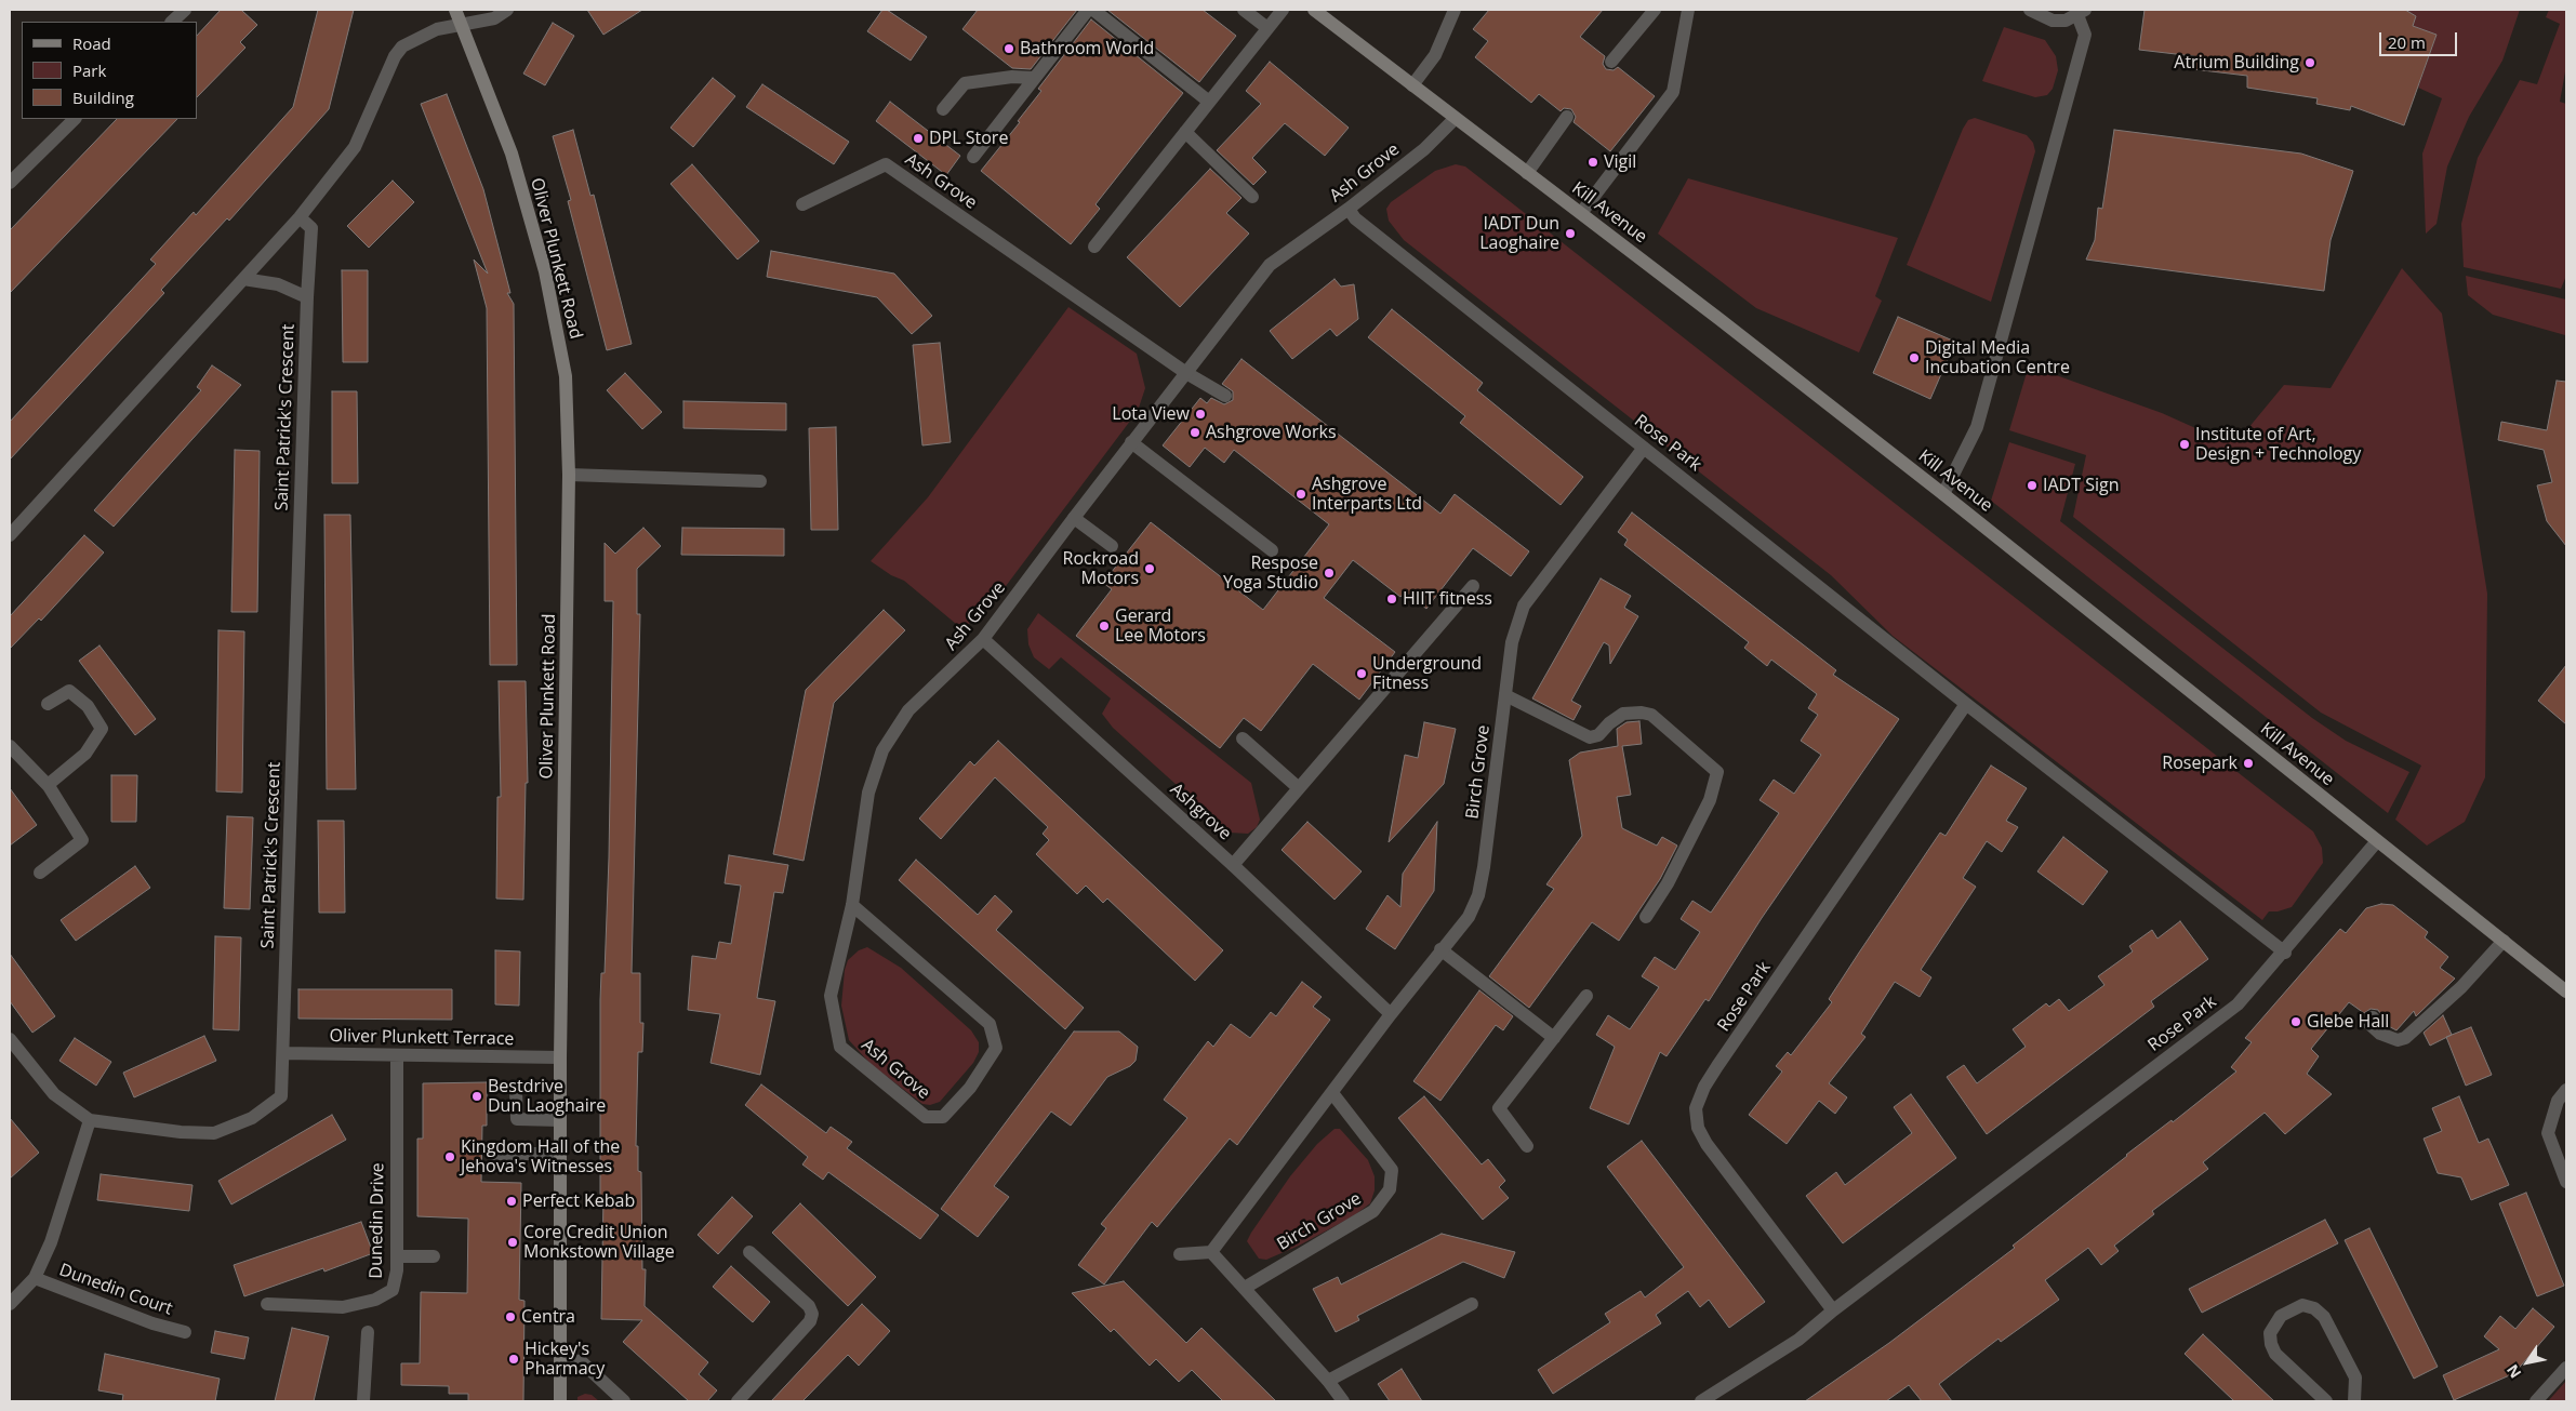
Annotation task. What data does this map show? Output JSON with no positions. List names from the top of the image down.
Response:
{
  "streets": {
    "main road": ["Kill Avenue", "Oliver Plunkett Road"],
    "street": [
      "Ash Grove",
      "Saint Patrick's Crescent",
      "Rose Park",
      "Birch Grove",
      "Ashgrove",
      "Oliver Plunkett Terrace",
      "Dunedin Drive",
      "Dunedin Court"
    ]
  },
  "crossings": [
    ["Ash Grove", "Kill Avenue"],
    ["Ash Grove", "Rose Park"],
    ["Ash Grove", "Ashgrove"],
    ["Kill Avenue", "Rose Park"],
    ["Oliver Plunkett Road", "Oliver Plunkett Terrace"],
    ["Saint Patrick's Crescent", "Oliver Plunkett Terrace"],
    ["Rose Park", "Birch Grove"],
    ["Birch Grove", "Ashgrove"],
    ["Oliver Plunkett Terrace", "Dunedin Drive"]
  ],
  "places": [
    "Bathroom World",
    "Atrium Building",
    "DPL Store",
    "Vigil",
    "IADT Dun Laoghaire",
    "Digital Media Incubation Centre",
    "Lota View",
    "Ashgrove Works",
    "Institute of Art, Design + Technology",
    "IADT Sign",
    "Ashgrove Interparts Ltd",
    "Rockroad Motors",
    "Respose Yoga Studio",
    "HIIT fitness",
    "Gerard Lee Motors",
    "Underground Fitness",
    "Rosepark",
    "Glebe Hall",
    "Bestdrive Dun Laoghaire",
    "Kingdom Hall of the Jehova's Witnesses",
    "Perfect Kebab",
    "Core Credit Union Monkstown Village",
    "Centra",
    "Hickey's Pharmacy"
  ],
  "legend": ["Road", "Park", "Building"],
  "scale_bar": "20 m",
  "north": "bottom left"
}
